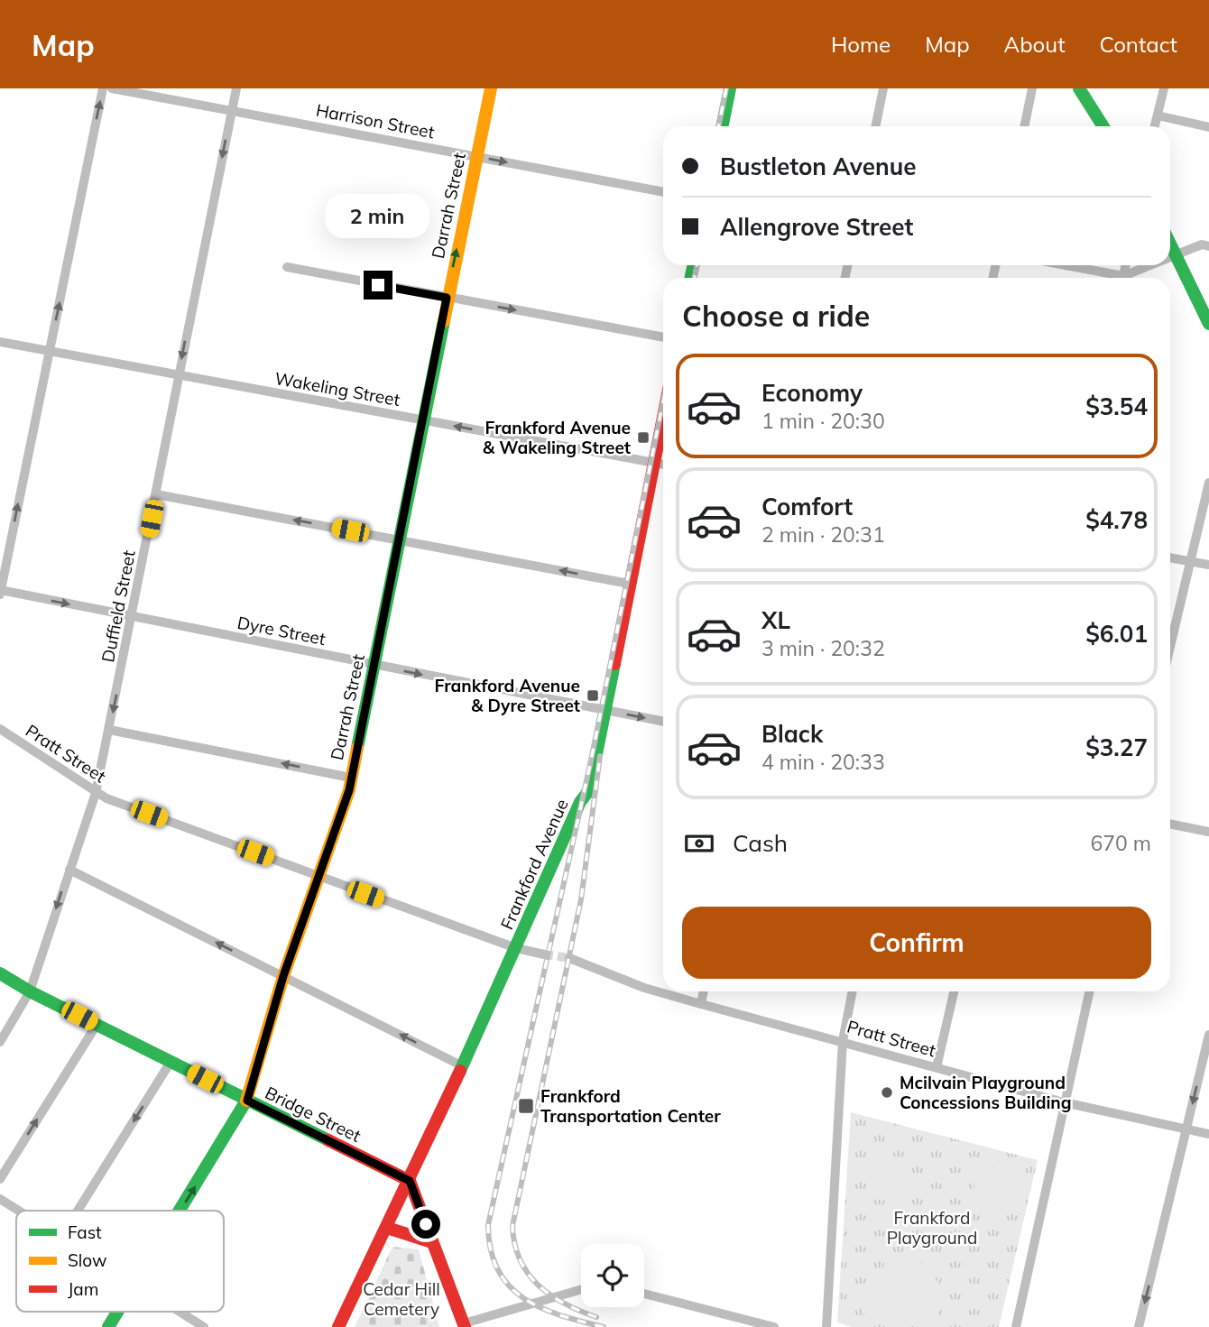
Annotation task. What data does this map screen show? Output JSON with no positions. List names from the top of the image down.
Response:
{
  "streets": {
    "main road": ["Darrah Street", "Frankford Avenue", "Bridge Street"],
    "street": [
      "Harrison Street",
      "Wakeling Street",
      "Duffield Street",
      "Dyre Street",
      "Pratt Street"
    ]
  },
  "crossings": [
    ["Harrison Street", "Darrah Street"],
    ["Harrison Street", "Duffield Street"],
    ["Darrah Street", "Wakeling Street"],
    ["Darrah Street", "Dyre Street"],
    ["Darrah Street", "Pratt Street"],
    ["Darrah Street", "Bridge Street"],
    ["Wakeling Street", "Duffield Street"],
    ["Wakeling Street", "Frankford Avenue"],
    ["Duffield Street", "Dyre Street"],
    ["Duffield Street", "Pratt Street"],
    ["Duffield Street", "Bridge Street"],
    ["Dyre Street", "Frankford Avenue"],
    ["Pratt Street", "Frankford Avenue"],
    ["Frankford Avenue", "Bridge Street"]
  ],
  "one_way": ["Duffield Street", "Dyre Street"],
  "parks": ["Frankford Playground", "Cedar Hill Cemetery"],
  "places": {
    "transit": ["Frankford Avenue & Wakeling Street", "Frankford Avenue & Dyre Street", "Frankford Transportation Center"],
    "other": ["Mcilvain Playground Concessions Building"]
  },
  "legend": ["Fast", "Slow", "Jam"],
  "page": {
    "header": "Map",
    "nav": [
      "Home",
      "Map",
      "About",
      "Contact"
    ],
    "banner": ["Bustleton Avenue", "Allengrove Street"],
    "bubble": "2 min",
    "heading": "Choose a ride",
    "list": [
      {
        "name": "Economy",
        "note": "1 min · 20:30",
        "value": "$3.54"
      },
      {
        "name": "Comfort",
        "note": "2 min · 20:31",
        "value": "$4.78"
      },
      {
        "name": "XL",
        "note": "3 min · 20:32",
        "value": "$6.01"
      },
      {
        "name": "Black",
        "note": "4 min · 20:33",
        "value": "$3.27"
      }
    ],
    "pay": ["Cash", "670 m"],
    "buttons": "Confirm"
  }
}
